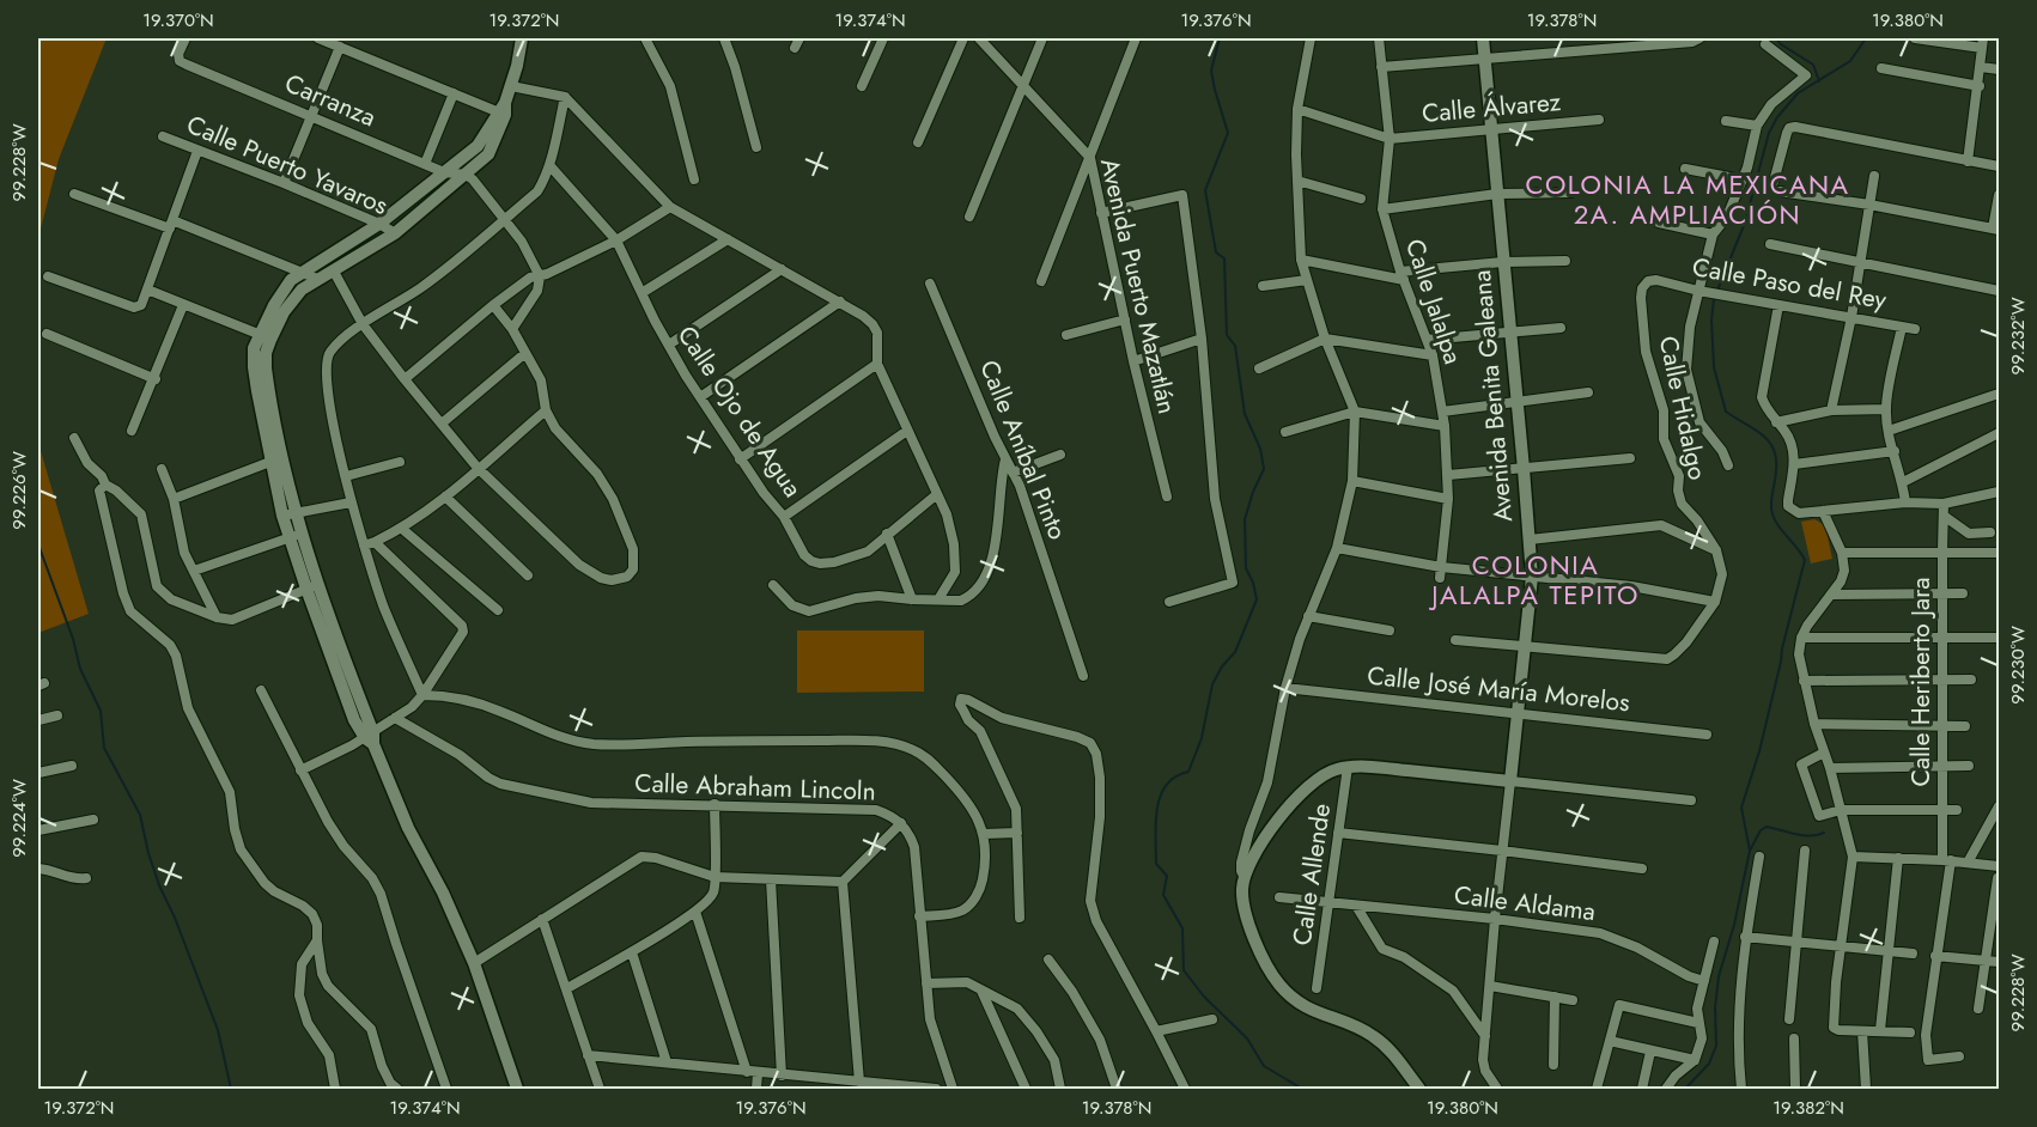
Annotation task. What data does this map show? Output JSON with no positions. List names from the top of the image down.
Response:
{
  "streets": {
    "street": [
      "Carranza",
      "Calle Álvarez",
      "Calle Puerto Yavaros",
      "Calle Paso del Rey",
      "Avenida Puerto Mazatlán",
      "Calle Jalalpa",
      "Avenida Benita Galeana",
      "Calle Hidalgo",
      "Calle Ojo de Agua",
      "Calle Aníbal Pinto",
      "Calle Heriberto Jara",
      "Calle José María Morelos",
      "Calle Abraham Lincoln",
      "Calle Allende",
      "Calle Aldama"
    ]
  },
  "crossings": [
    ["Calle Álvarez", "Calle Jalalpa"],
    ["Calle Álvarez", "Avenida Benita Galeana"],
    ["Calle Paso del Rey", "Calle Hidalgo"],
    ["Avenida Benita Galeana", "Calle Hidalgo"],
    ["Avenida Benita Galeana", "Calle José María Morelos"],
    ["Avenida Benita Galeana", "Calle Aldama"],
    ["Calle Allende", "Calle Aldama"]
  ],
  "districts": ["COLONIA LA MEXICANA 2A. AMPLIACIÓN", "COLONIA JALALPA TEPITO"],
  "coordinates": [
    "19.370°N",
    "19.372°N",
    "19.374°N",
    "19.376°N",
    "19.378°N",
    "19.380°N",
    "99.228°W",
    "99.232°W",
    "99.226°W",
    "99.230°W",
    "99.224°W",
    "19.382°N"
  ]
}
